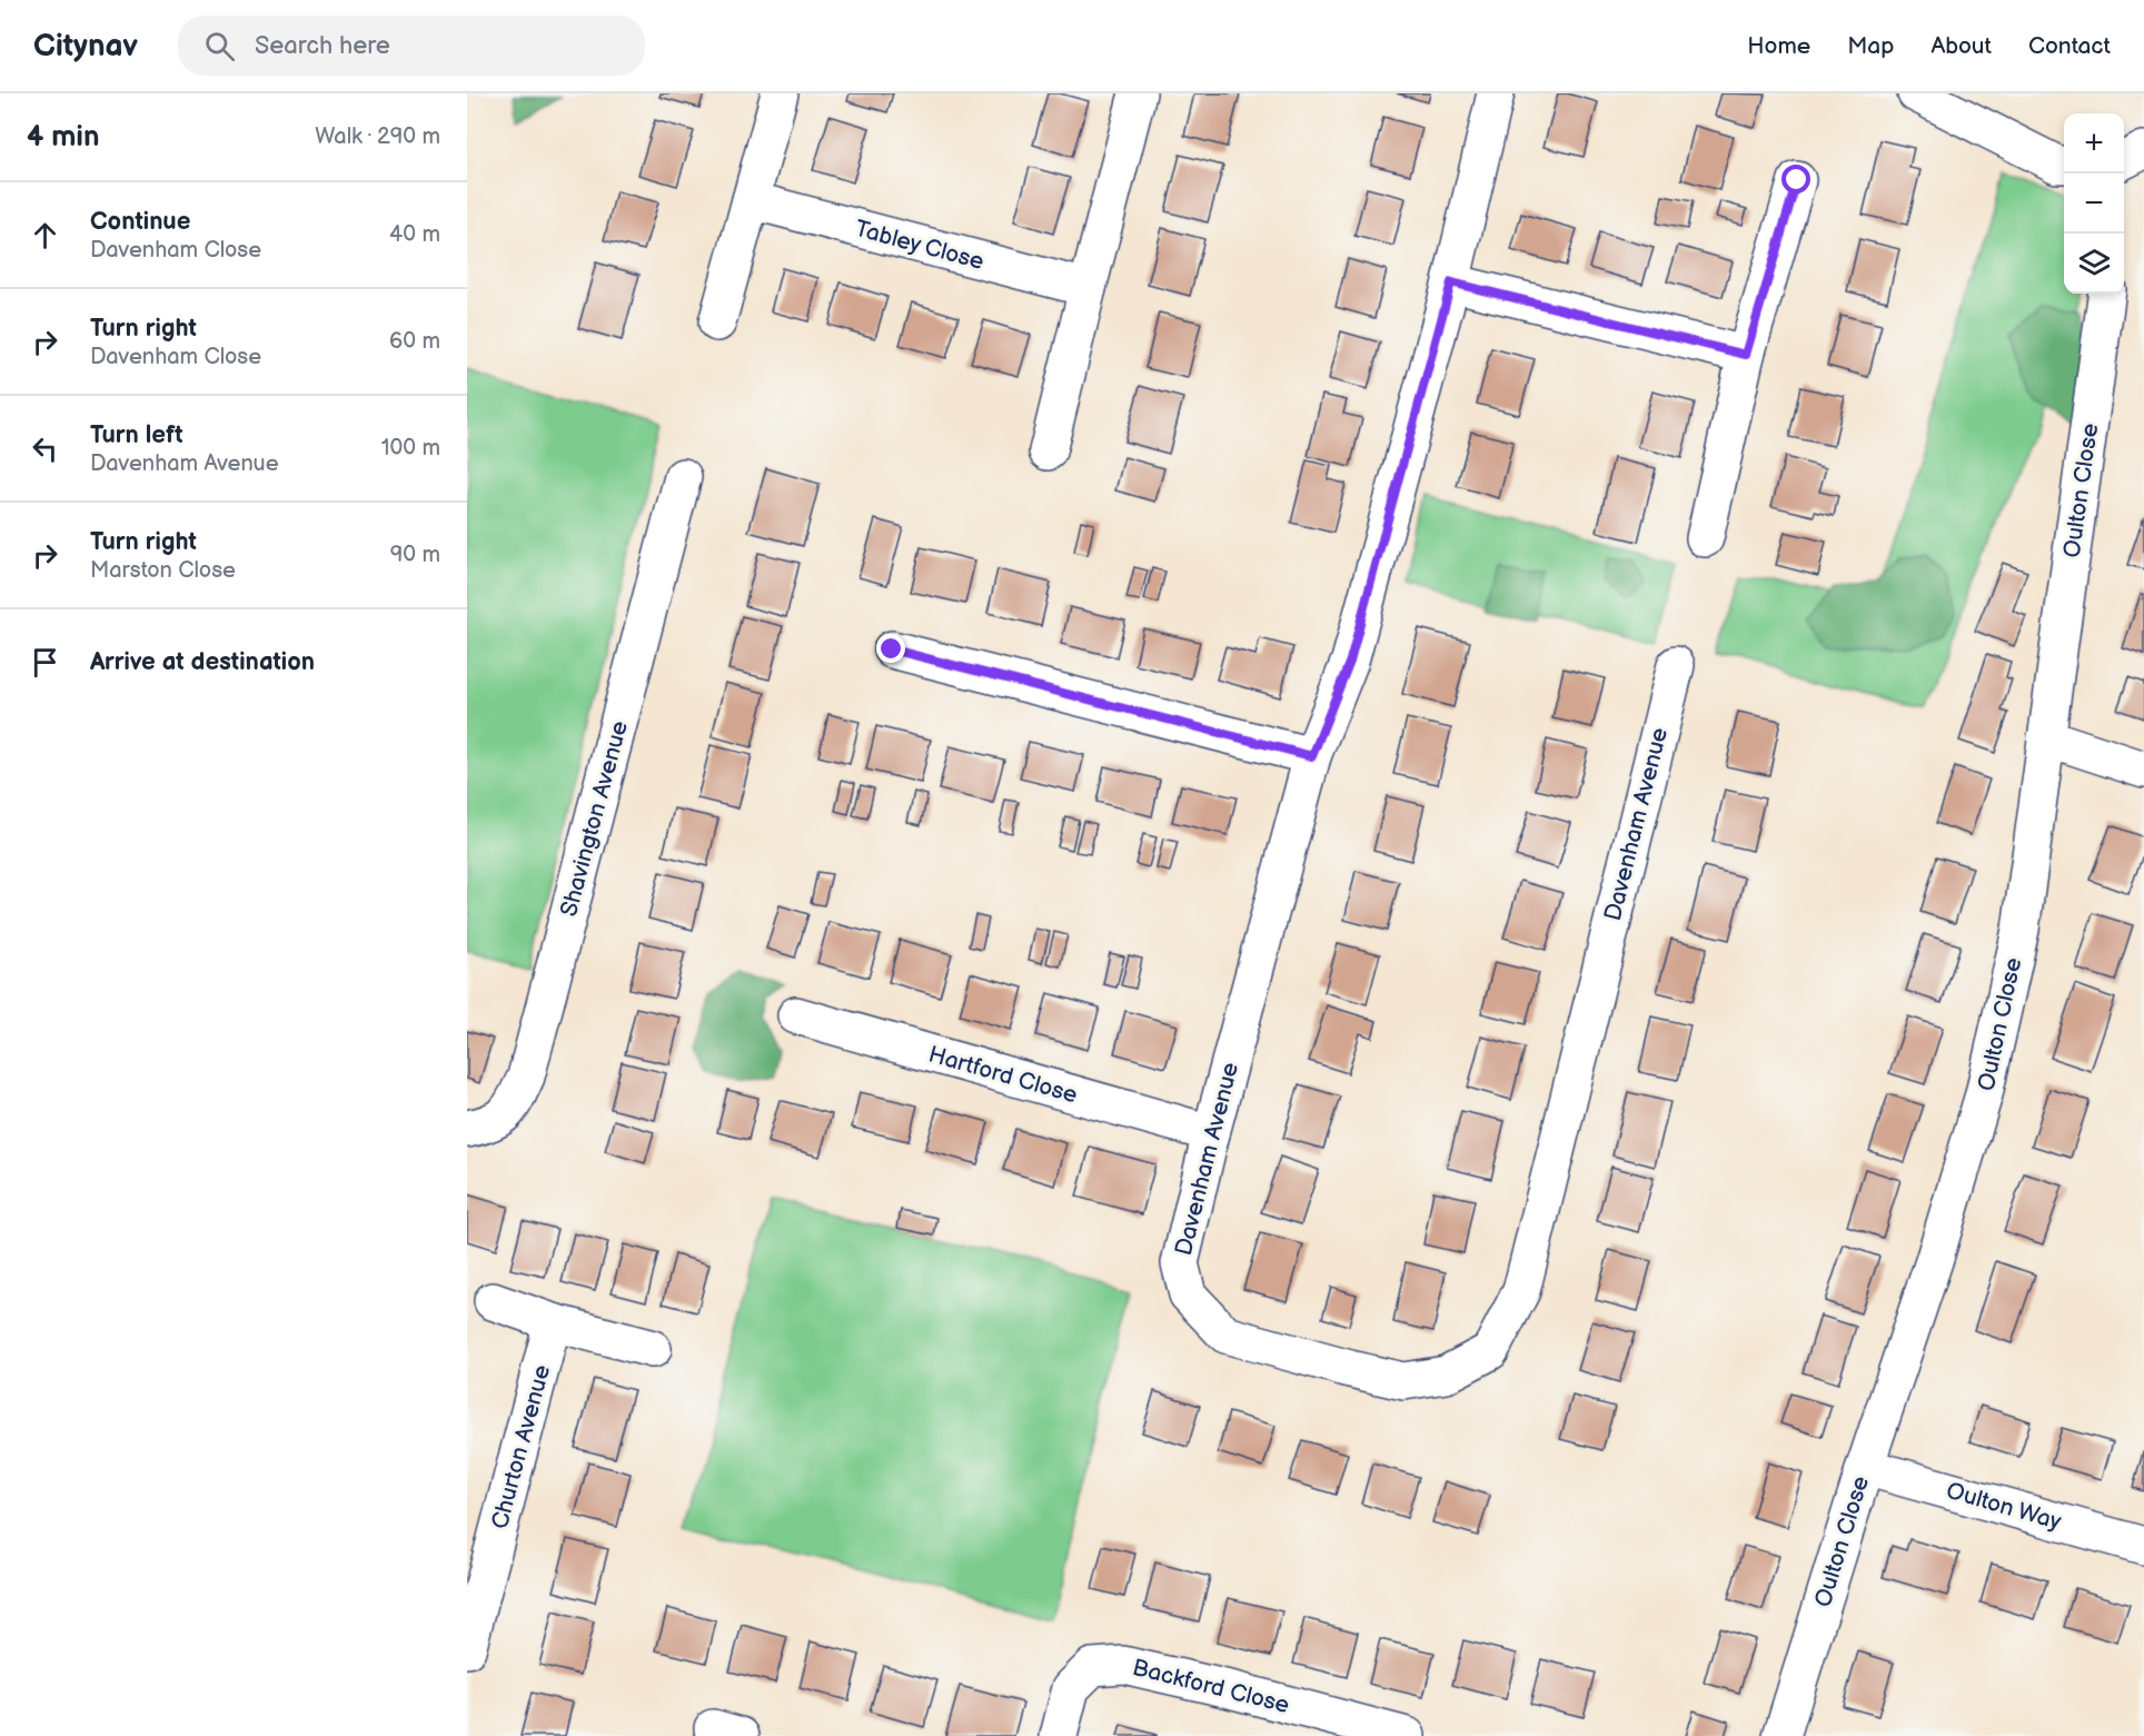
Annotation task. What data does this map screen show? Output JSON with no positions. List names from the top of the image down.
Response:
{
  "streets": {
    "street": [
      "Tabley Close",
      "Oulton Close",
      "Shavington Avenue",
      "Davenham Avenue",
      "Hartford Close",
      "Churton Avenue",
      "Oulton Way",
      "Backford Close"
    ]
  },
  "crossings": [
    ["Oulton Close", "Oulton Way"],
    ["Davenham Avenue", "Hartford Close"]
  ],
  "page": {
    "header": "Citynav",
    "search": "Search here",
    "nav": [
      "Home",
      "Map",
      "About",
      "Contact"
    ],
    "heading": ["4 min", "Walk · 290 m"],
    "map_buttons": ["+", "−"],
    "list": [
      ["Continue", "Davenham Close", "40 m"],
      ["Turn right", "Davenham Close", "60 m"],
      ["Turn left", "Davenham Avenue", "100 m"],
      ["Turn right", "Marston Close", "90 m"],
      "Arrive at destination"
    ]
  }
}
